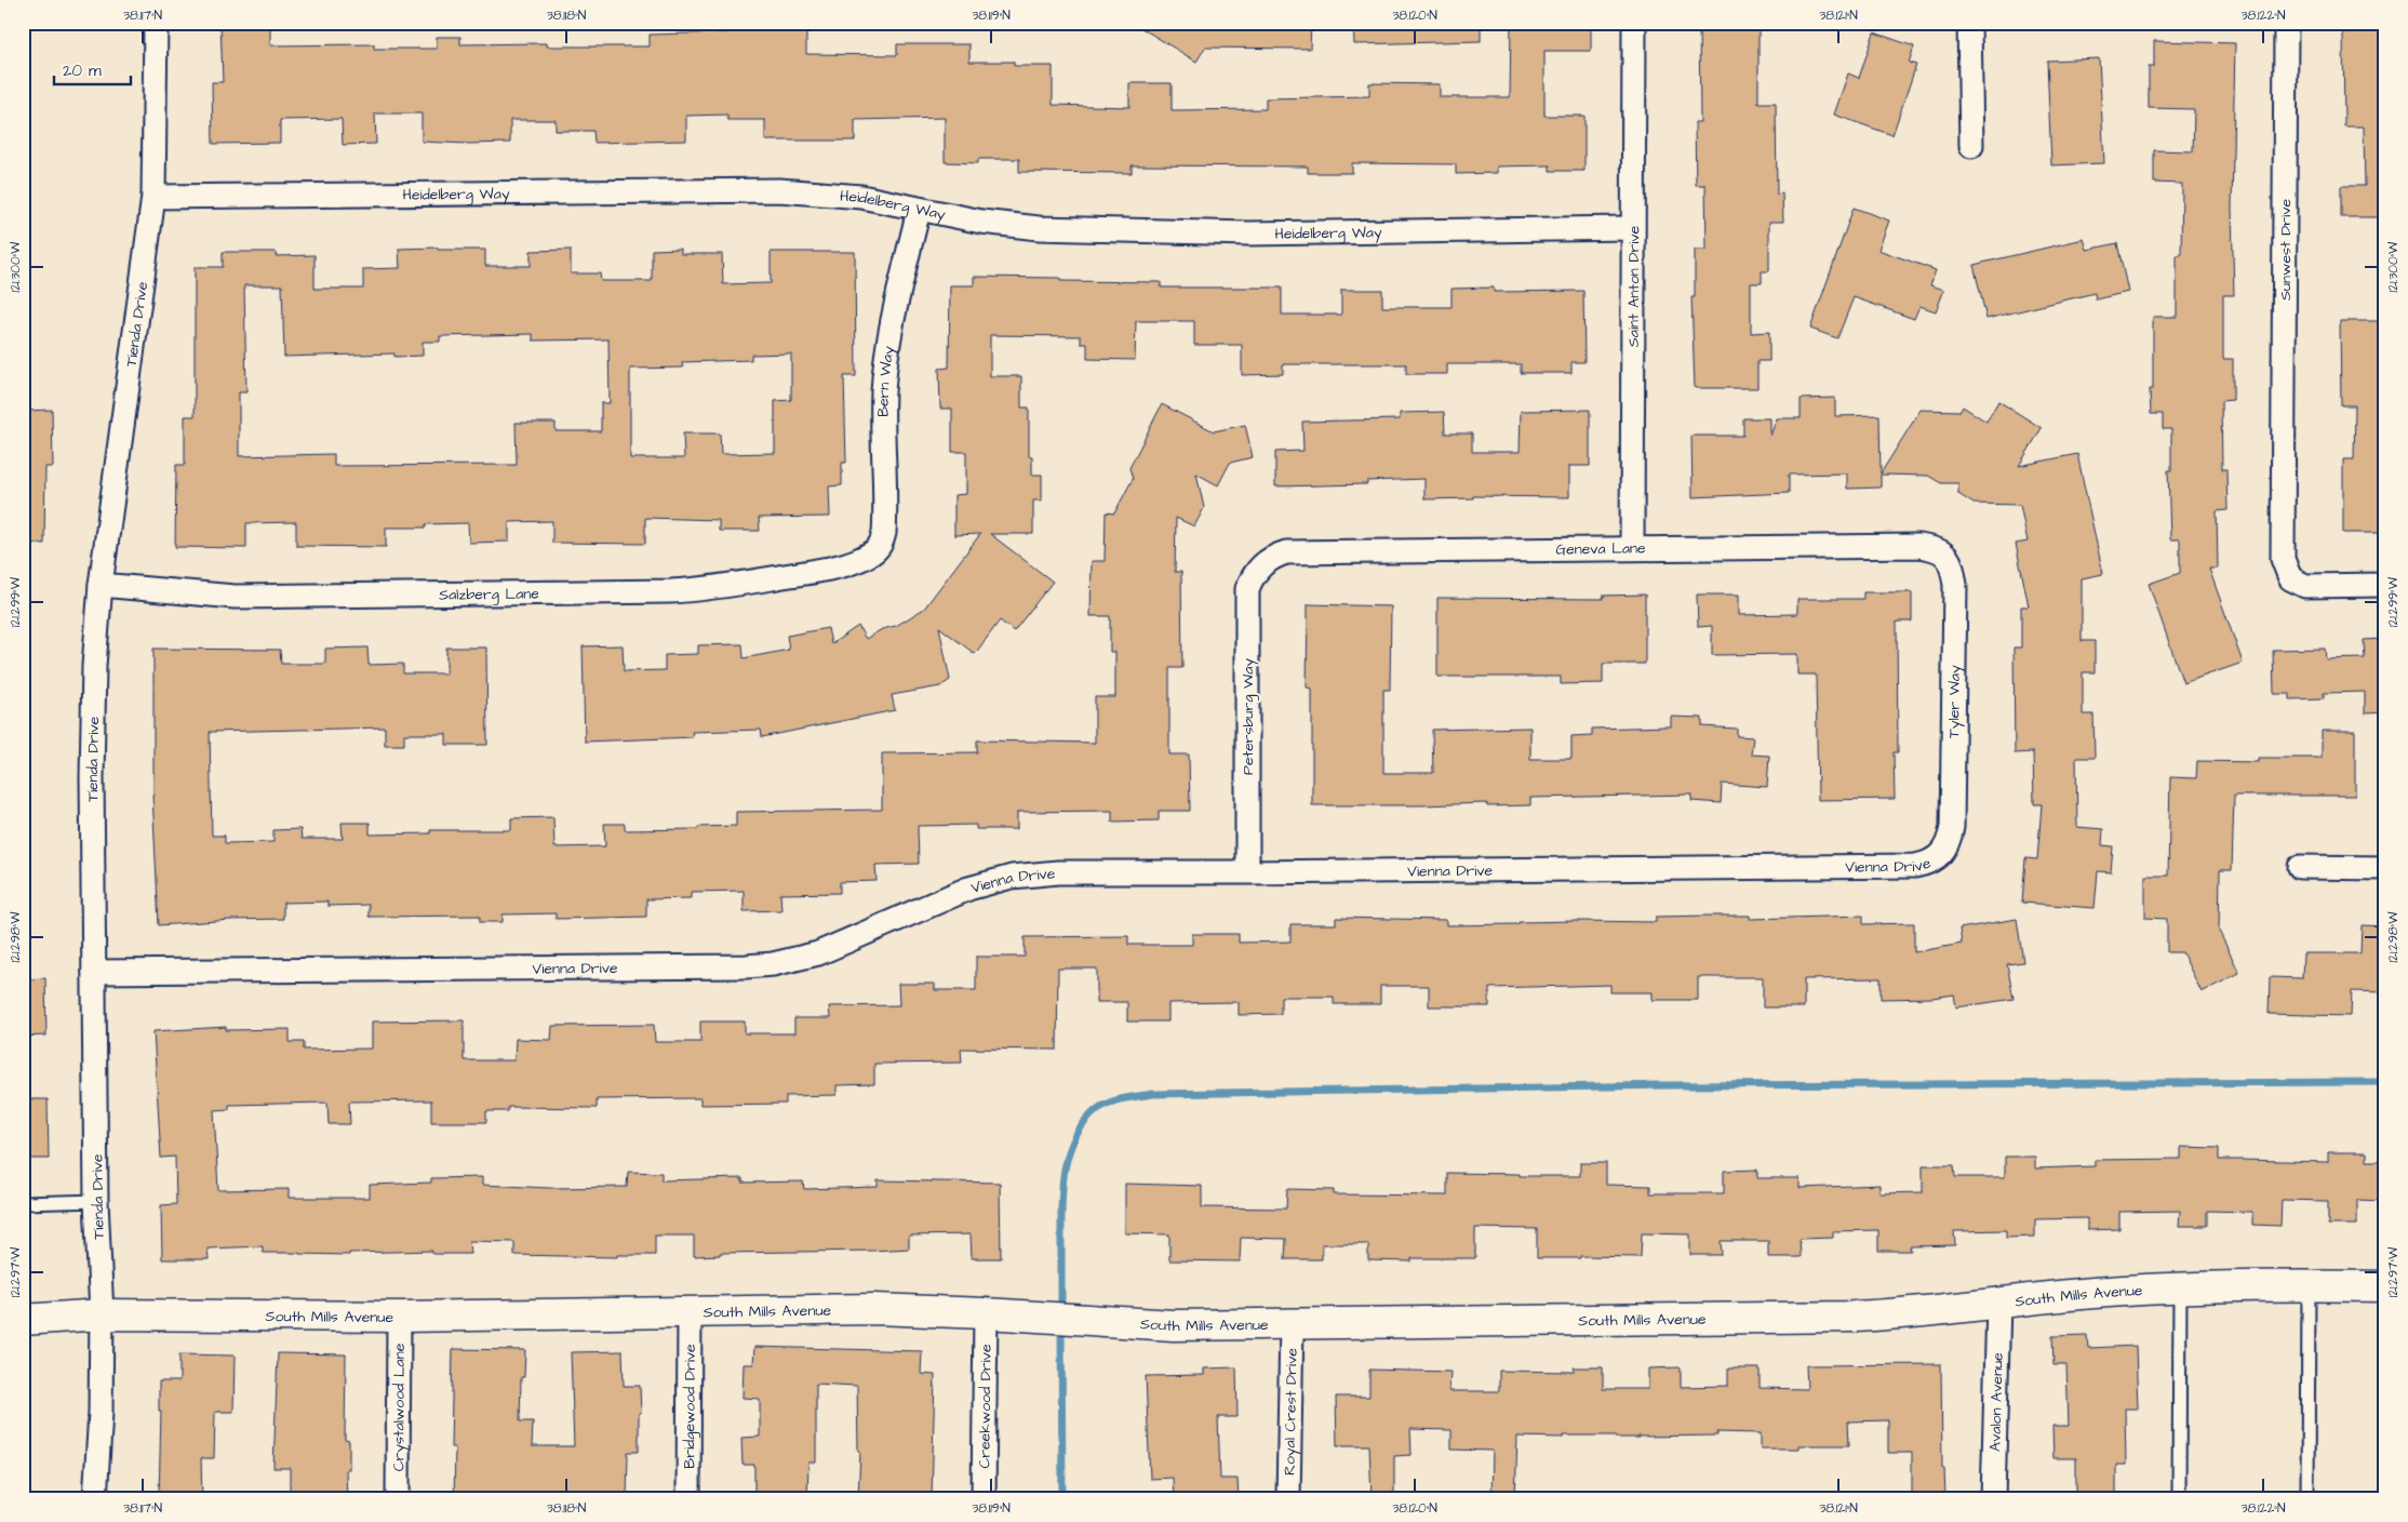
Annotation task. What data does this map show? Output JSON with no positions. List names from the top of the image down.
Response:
{
  "streets": {
    "street": [
      "Heidelberg Way",
      "Sunwest Drive",
      "Saint Anton Drive",
      "Tienda Drive",
      "Bern Way",
      "Geneva Lane",
      "Salzberg Lane",
      "Tyler Way",
      "Petersburg Way",
      "Vienna Drive",
      "South Mills Avenue",
      "Avalon Avenue",
      "Bridgewood Drive",
      "Creekwood Drive",
      "Crystalwood Lane",
      "Royal Crest Drive"
    ]
  },
  "crossings": [
    ["Heidelberg Way", "Saint Anton Drive"],
    ["Heidelberg Way", "Tienda Drive"],
    ["Heidelberg Way", "Bern Way"],
    ["Saint Anton Drive", "Geneva Lane"],
    ["Tienda Drive", "Salzberg Lane"],
    ["Tienda Drive", "Vienna Drive"],
    ["Tienda Drive", "South Mills Avenue"],
    ["Bern Way", "Salzberg Lane"],
    ["Geneva Lane", "Tyler Way"],
    ["Geneva Lane", "Petersburg Way"],
    ["Tyler Way", "Vienna Drive"],
    ["Petersburg Way", "Vienna Drive"],
    ["South Mills Avenue", "Avalon Avenue"],
    ["South Mills Avenue", "Bridgewood Drive"],
    ["South Mills Avenue", "Creekwood Drive"],
    ["South Mills Avenue", "Crystalwood Lane"],
    ["South Mills Avenue", "Royal Crest Drive"]
  ],
  "scale_bar": "20 m",
  "coordinates": [
    "38.117°N",
    "38.118°N",
    "38.119°N",
    "38.120°N",
    "38.121°N",
    "38.122°N",
    "121.300°W",
    "121.299°W",
    "121.298°W",
    "121.297°W"
  ]
}
